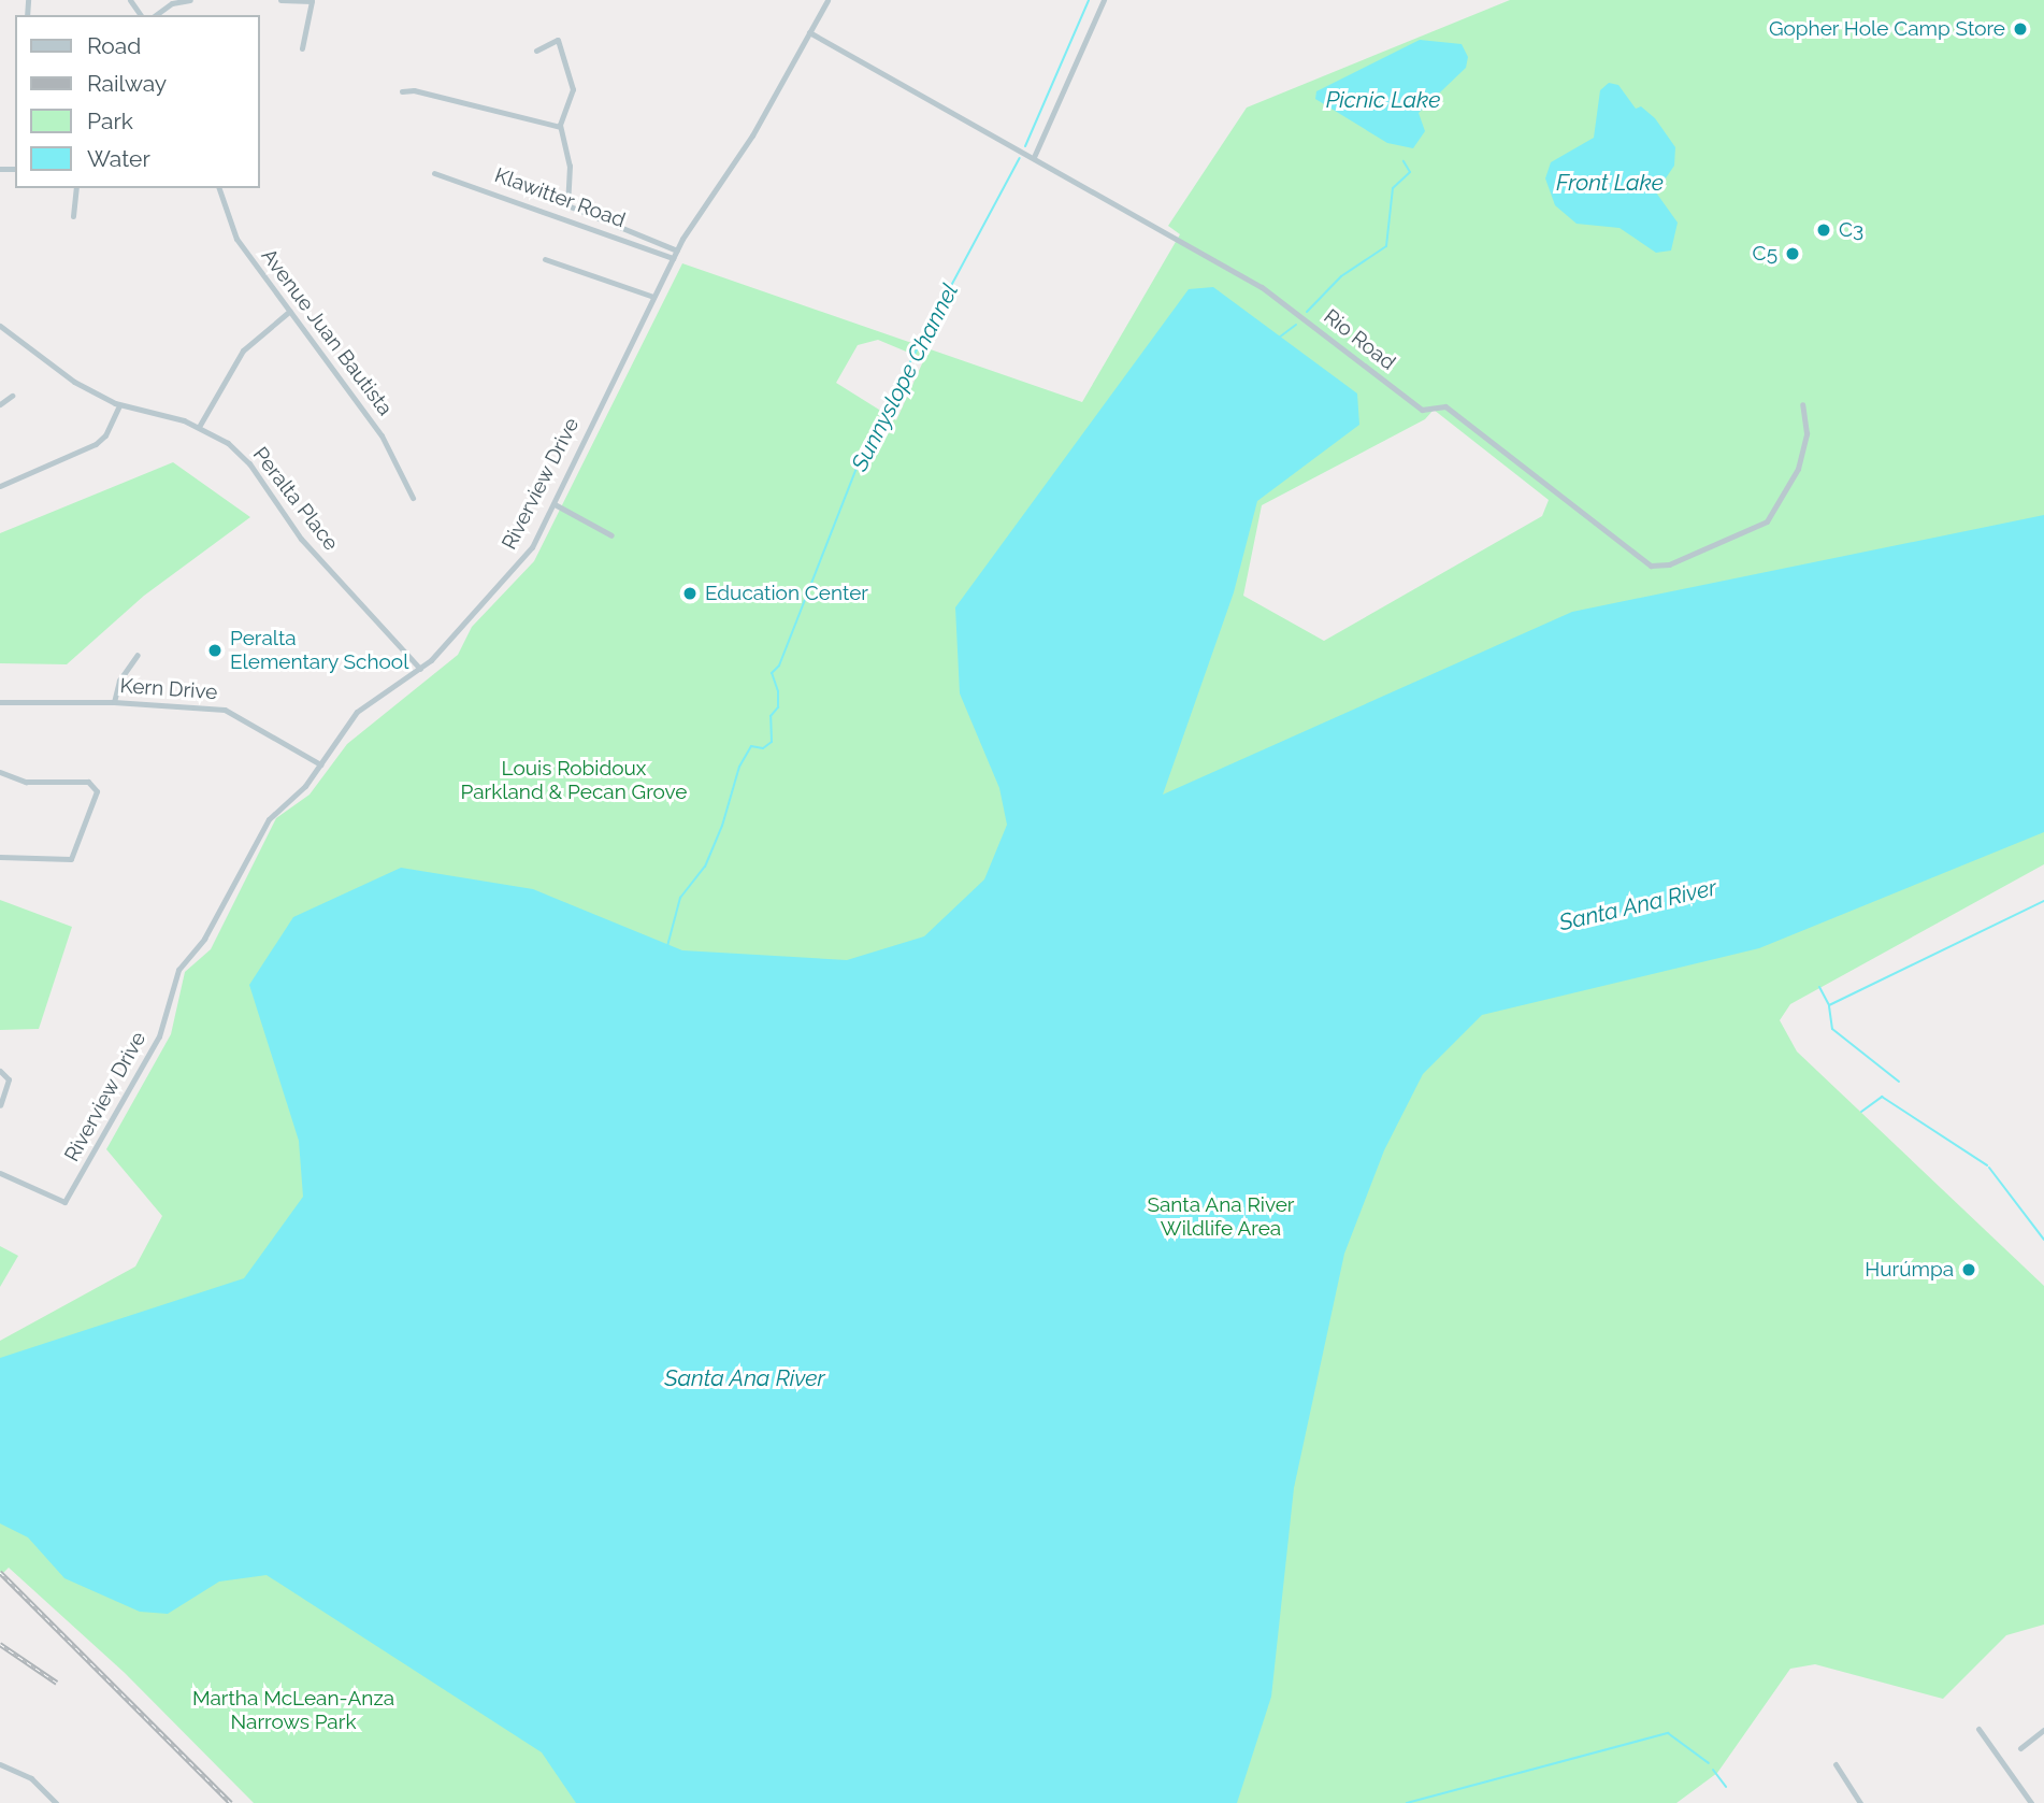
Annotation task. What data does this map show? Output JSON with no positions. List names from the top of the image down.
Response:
{
  "streets": {
    "street": [
      "Klawitter Road",
      "Avenue Juan Bautista",
      "Rio Road",
      "Riverview Drive",
      "Peralta Place",
      "Kern Drive"
    ]
  },
  "crossings": [
    ["Klawitter Road", "Riverview Drive"],
    ["Rio Road", "Riverview Drive"],
    ["Riverview Drive", "Peralta Place"],
    ["Riverview Drive", "Kern Drive"]
  ],
  "water": [
    "Picnic Lake",
    "Front Lake",
    "Sunnyslope Channel",
    "Santa Ana River"
  ],
  "parks": ["Louis Robidoux Parkland & Pecan Grove", "Santa Ana River Wildlife Area", "Martha McLean-Anza Narrows Park"],
  "places": [
    "Gopher Hole Camp Store",
    "C3",
    "C5",
    "Education Center",
    "Peralta Elementary School",
    "Hurúmpa"
  ],
  "legend": [
    "Road",
    "Railway",
    "Park",
    "Water"
  ]
}
